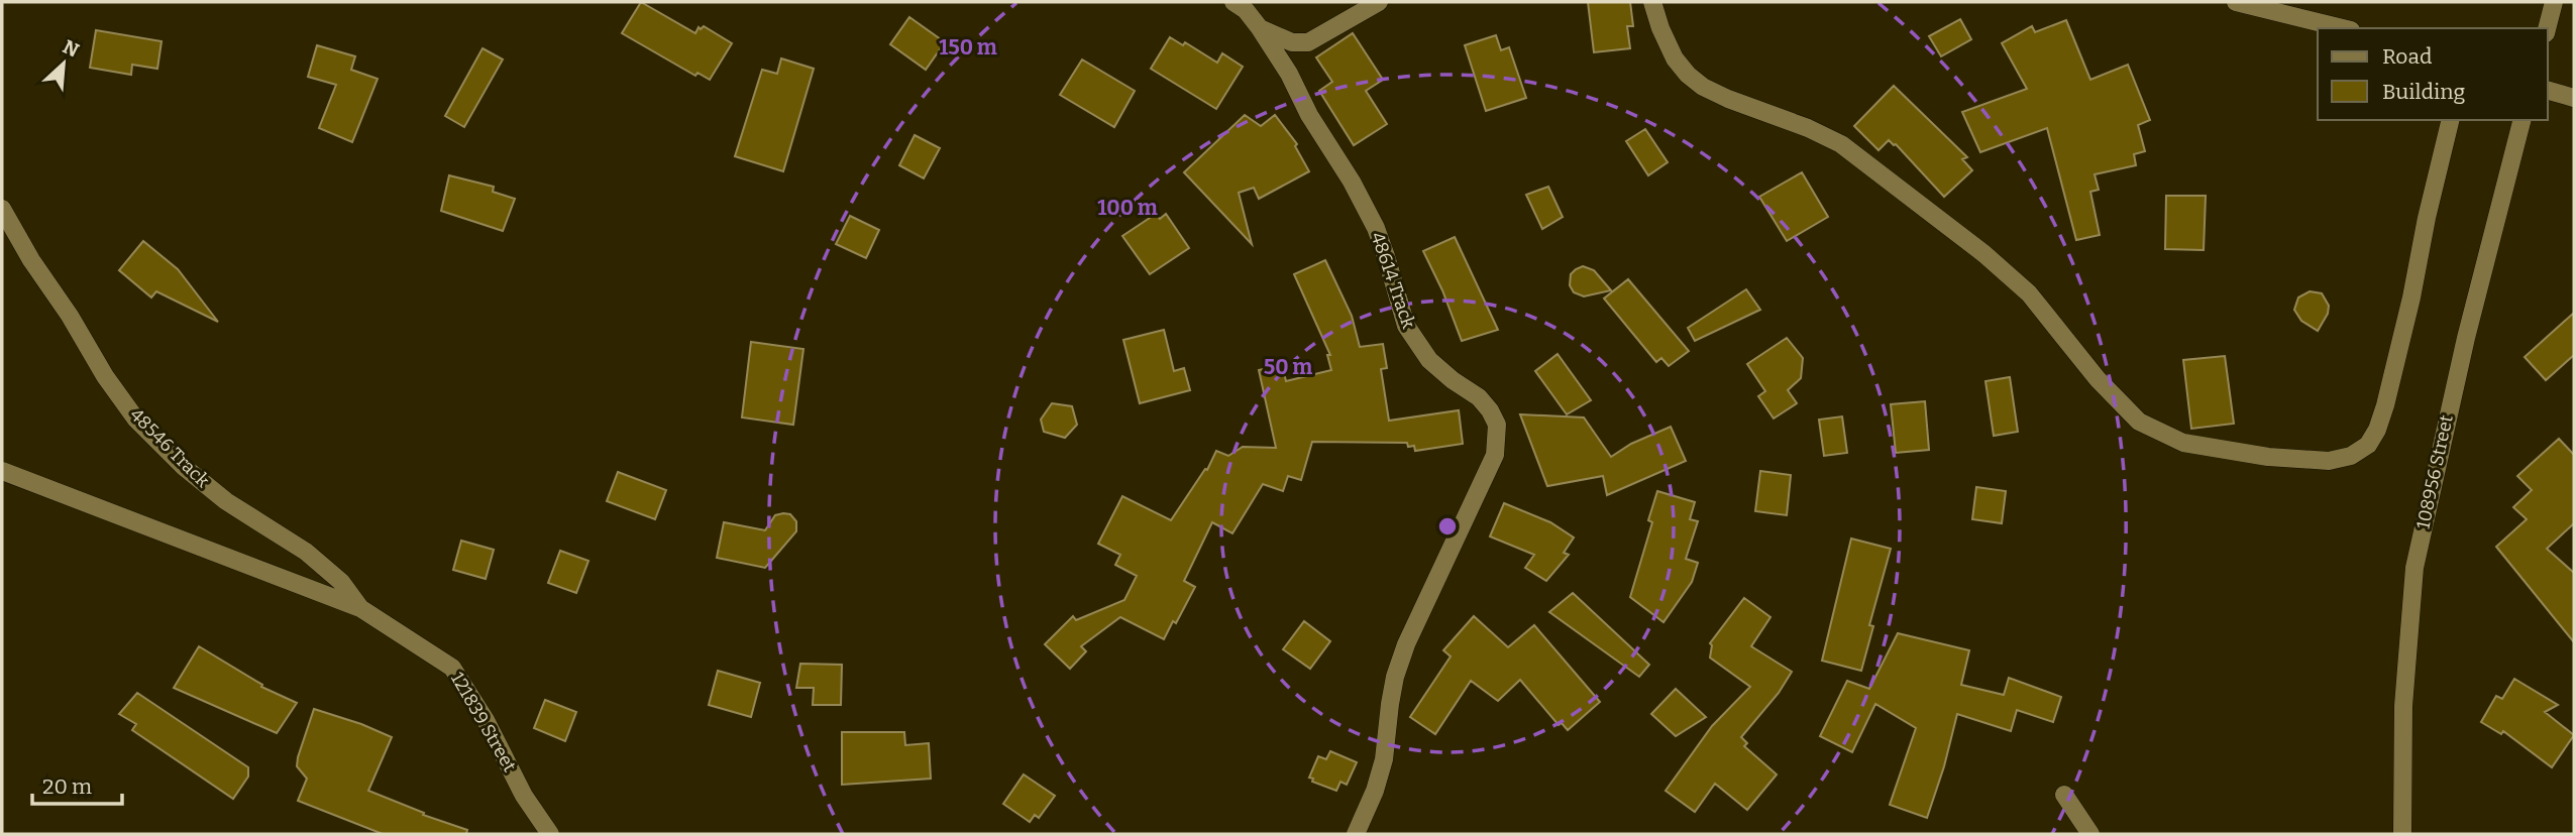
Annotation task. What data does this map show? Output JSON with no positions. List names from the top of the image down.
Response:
{
  "streets": {
    "street": [
      "48614 Track",
      "48546 Track",
      "108956 Street",
      "121839 Street"
    ]
  },
  "crossings": [
    ["48546 Track", "121839 Street"]
  ],
  "legend": ["Road", "Building"],
  "scale_bar": "20 m",
  "north": "top right",
  "rings": ["150 m", "100 m", "50 m"]
}
